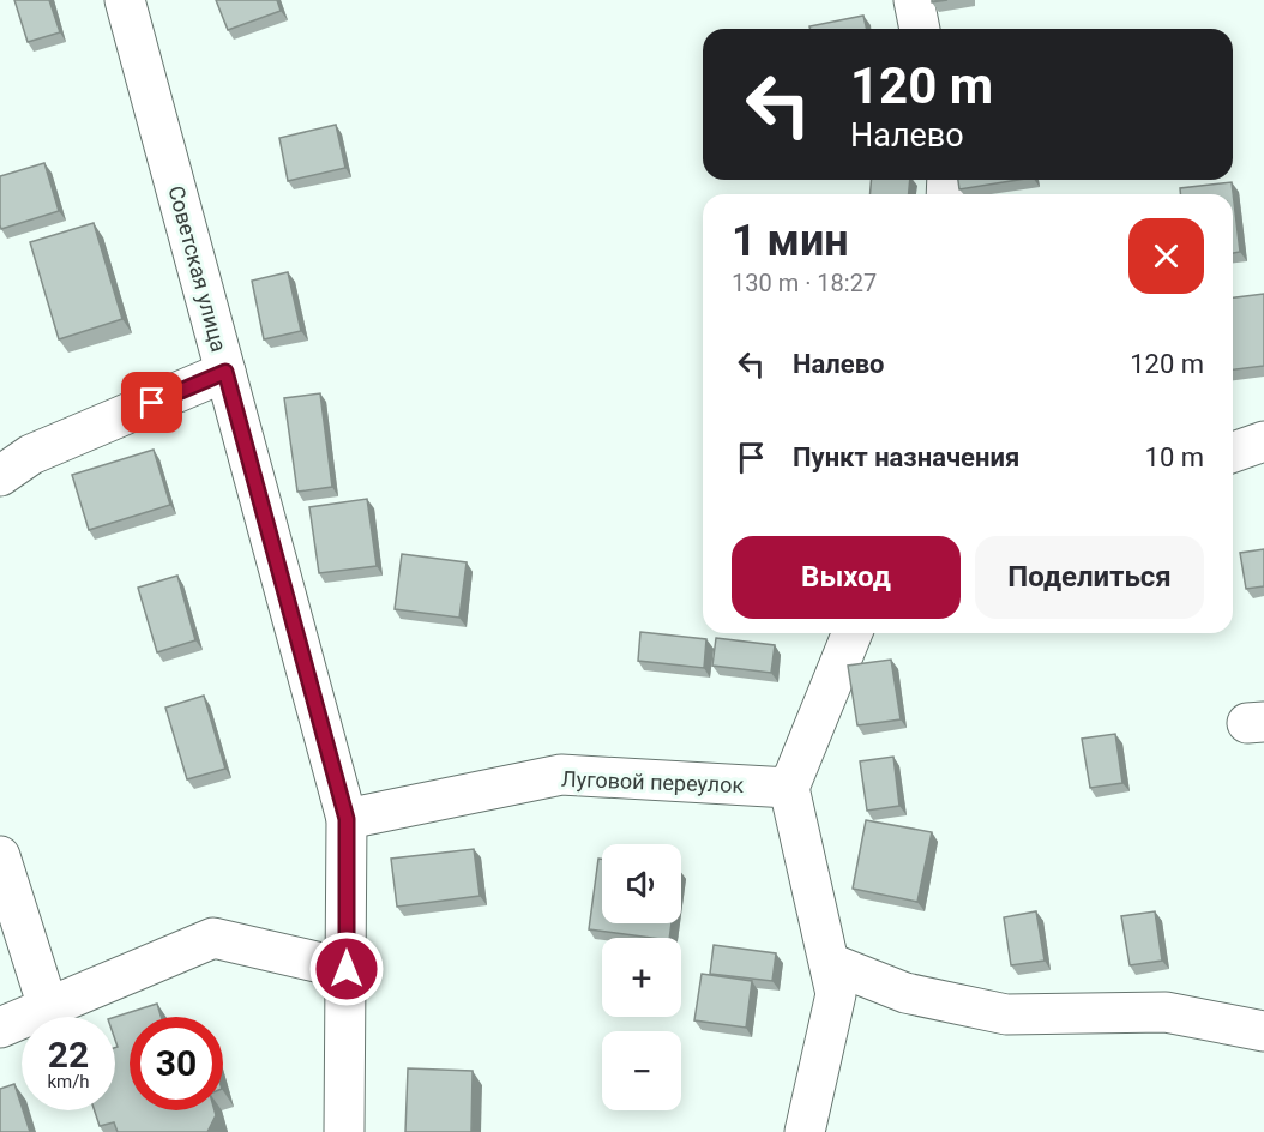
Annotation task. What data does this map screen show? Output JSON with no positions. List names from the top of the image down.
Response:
{
  "streets": {
    "street": ["Советская улица", "Луговой переулок"]
  },
  "crossings": [
    ["Советская улица", "Луговой переулок"]
  ],
  "page": {
    "turn": ["120 m", "Налево"],
    "heading": ["1 мин", "130 m · 18:27"],
    "list": [
      {
        "name": "Налево",
        "value": "120 m"
      },
      {
        "name": "Пункт назначения",
        "value": "10 m"
      }
    ],
    "buttons": ["Выход", "Поделиться"],
    "map_buttons": ["+", "−"],
    "speed": "22 km/h",
    "limit": "30"
  }
}
